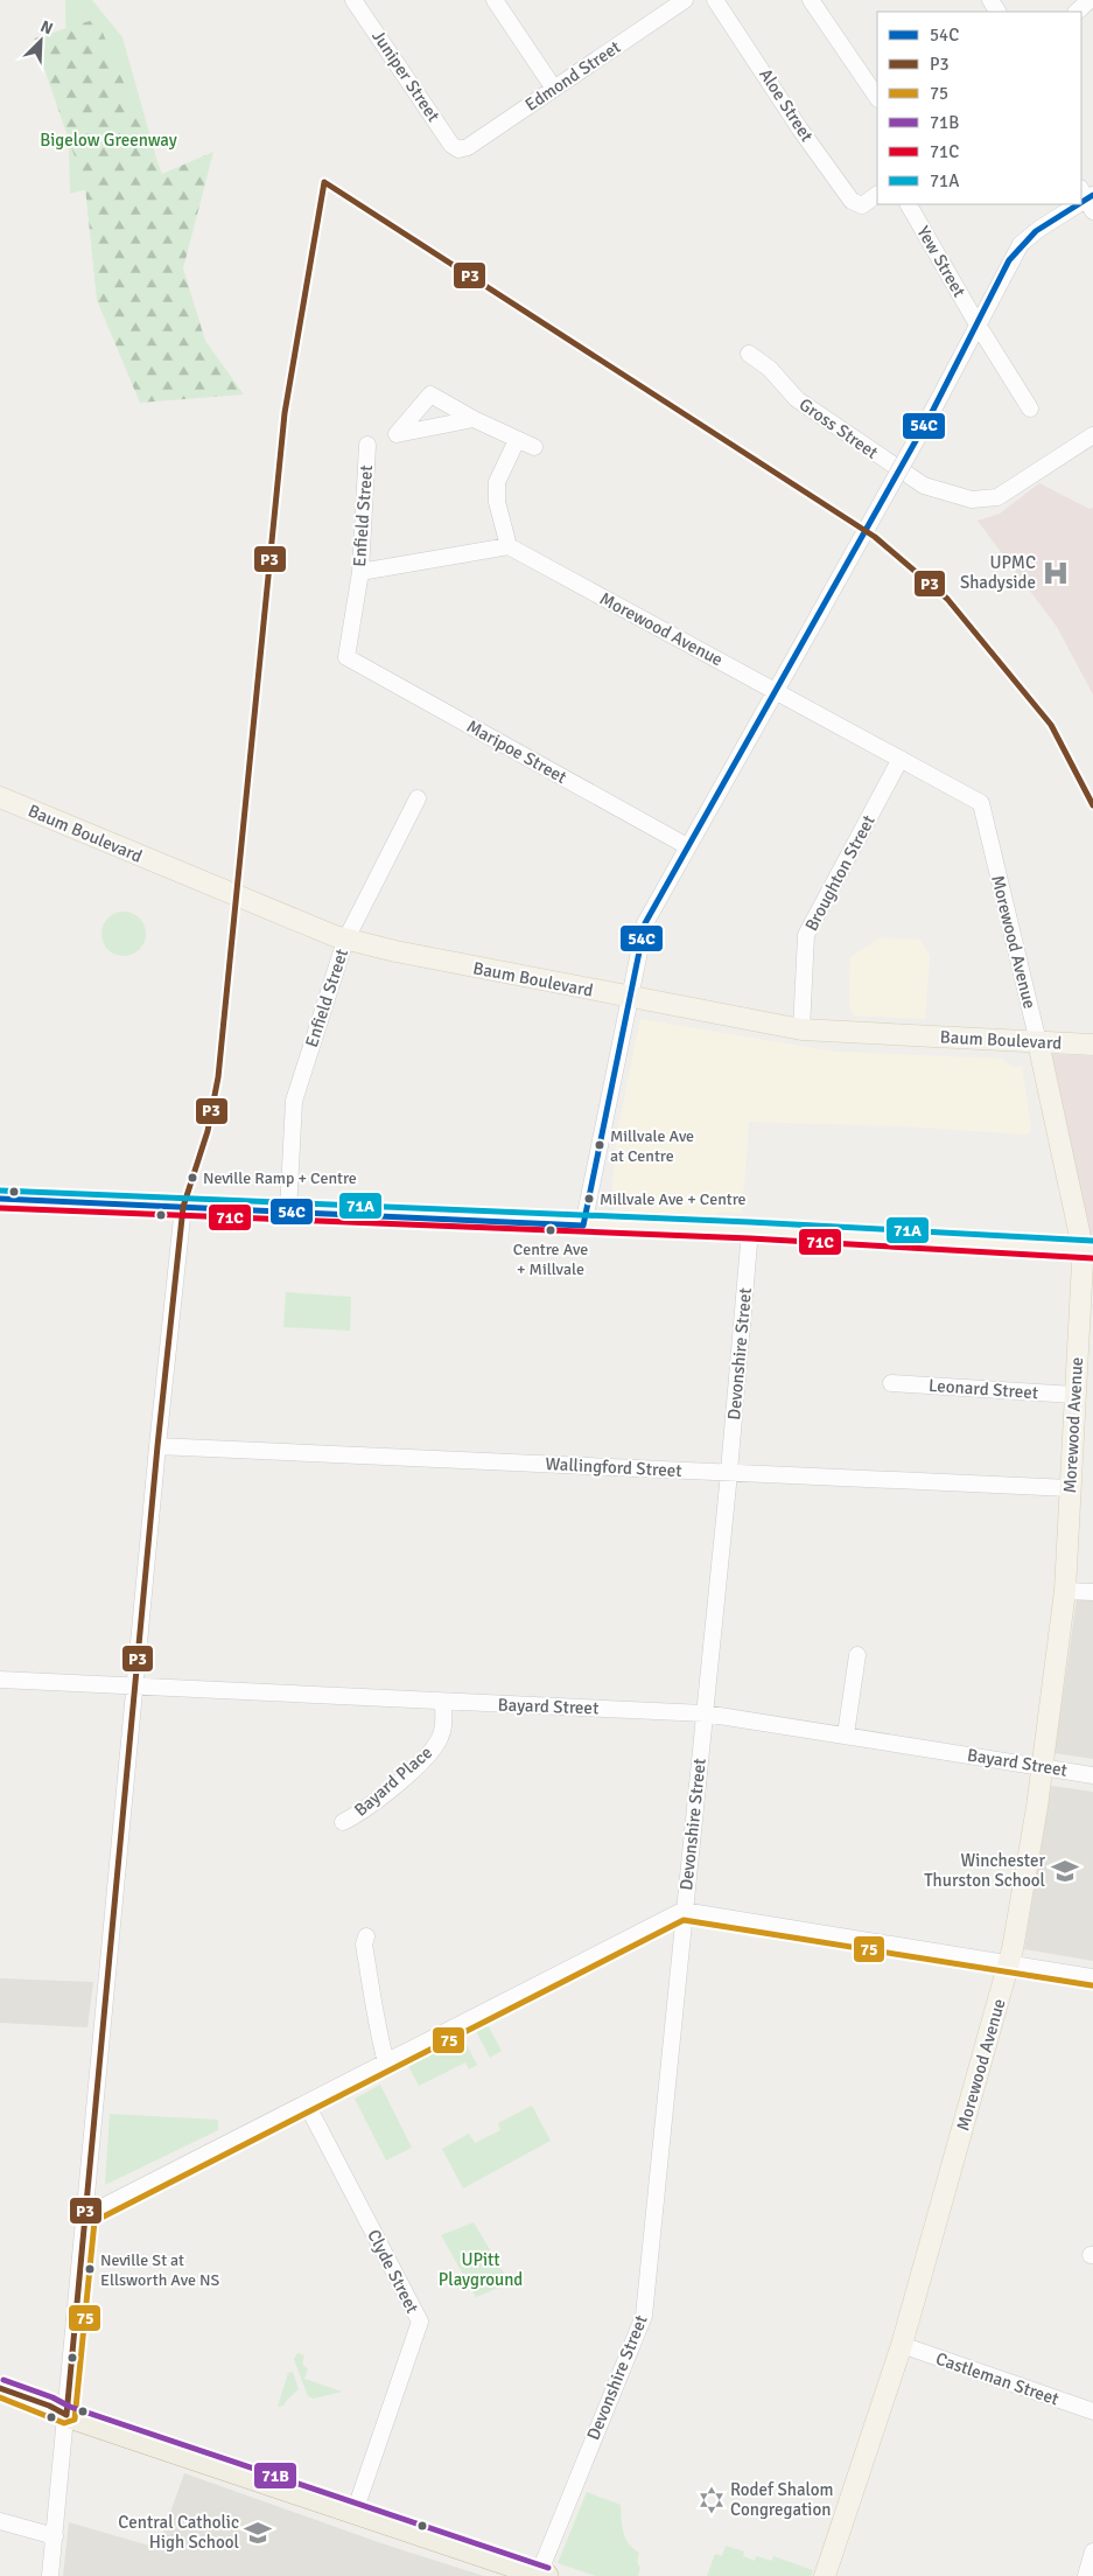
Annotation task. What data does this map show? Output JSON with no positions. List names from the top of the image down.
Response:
{
  "streets": {
    "main road": ["Morewood Avenue", "Baum Boulevard"],
    "street": [
      "Juniper Street",
      "Edmond Street",
      "Aloe Street",
      "Yew Street",
      "Gross Street",
      "Enfield Street",
      "Maripoe Street",
      "Broughton Street",
      "Devonshire Street",
      "Leonard Street",
      "Wallingford Street",
      "Bayard Street",
      "Bayard Place",
      "Clyde Street",
      "Castleman Street"
    ]
  },
  "crossings": [
    ["Juniper Street", "Edmond Street"],
    ["Enfield Street", "Maripoe Street"],
    ["Enfield Street", "Baum Boulevard"],
    ["Morewood Avenue", "Baum Boulevard"],
    ["Morewood Avenue", "Broughton Street"],
    ["Morewood Avenue", "Leonard Street"],
    ["Morewood Avenue", "Wallingford Street"],
    ["Morewood Avenue", "Bayard Street"],
    ["Morewood Avenue", "Castleman Street"],
    ["Baum Boulevard", "Broughton Street"],
    ["Devonshire Street", "Wallingford Street"],
    ["Devonshire Street", "Bayard Street"],
    ["Bayard Street", "Bayard Place"]
  ],
  "parks": ["Bigelow Greenway", "UPitt Playground"],
  "places": {
    "hospital": ["UPMC Shadyside"],
    "other": [
      "Millvale Ave at Centre",
      "Neville Ramp + Centre",
      "Millvale Ave + Centre",
      "Centre Ave + Millvale",
      "Neville St at Ellsworth Ave NS"
    ],
    "school or university": ["Winchester Thurston School", "Central Catholic High School"],
    "synagogue": ["Rodef Shalom Congregation"]
  },
  "lines": [
    "transit line P3",
    "transit line 54C",
    "transit line 71A",
    "transit line 71C",
    "transit line 75",
    "transit line 71B"
  ],
  "legend": [
    "54C",
    "P3",
    "75",
    "71B",
    "71C",
    "71A"
  ],
  "north": "top right"
}
